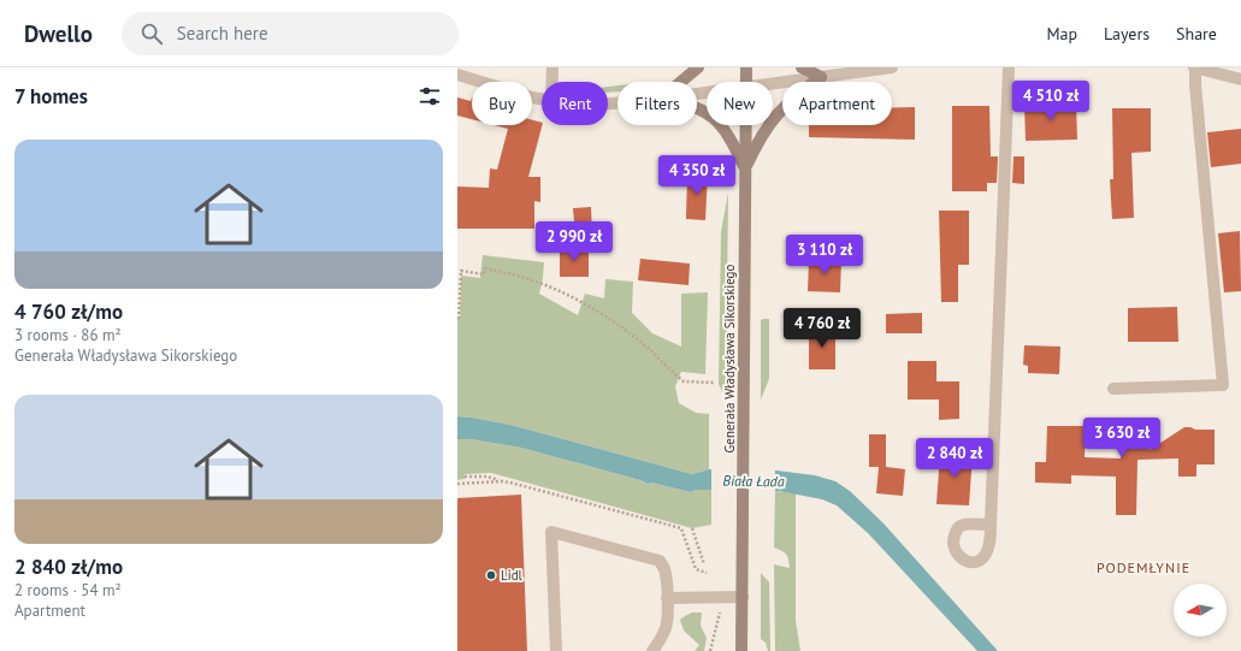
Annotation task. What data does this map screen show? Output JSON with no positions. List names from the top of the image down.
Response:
{
  "streets": {
    "street": ["Generała Władysława Sikorskiego"]
  },
  "districts": ["PODEMŁYNIE"],
  "water": ["Biała Łada"],
  "places": ["Lidl"],
  "north": "left",
  "page": {
    "header": "Dwello",
    "search": "Search here",
    "nav": ["Map", "Layers", "Share"],
    "heading": "7 homes",
    "price": [
      "4 510 zł",
      "4 350 zł",
      "2 990 zł",
      "3 110 zł",
      "4 760 zł",
      "3 630 zł",
      "2 840 zł"
    ],
    "chip": [
      "Buy",
      "Rent",
      "Filters",
      "New",
      "Apartment"
    ],
    "list": [
      {
        "name": "4 760 zł/mo",
        "note": "3 rooms · 86 m² · Generała Władysława Sikorskiego"
      },
      {
        "name": "2 840 zł/mo",
        "note": "2 rooms · 54 m² · Apartment"
      }
    ]
  }
}
